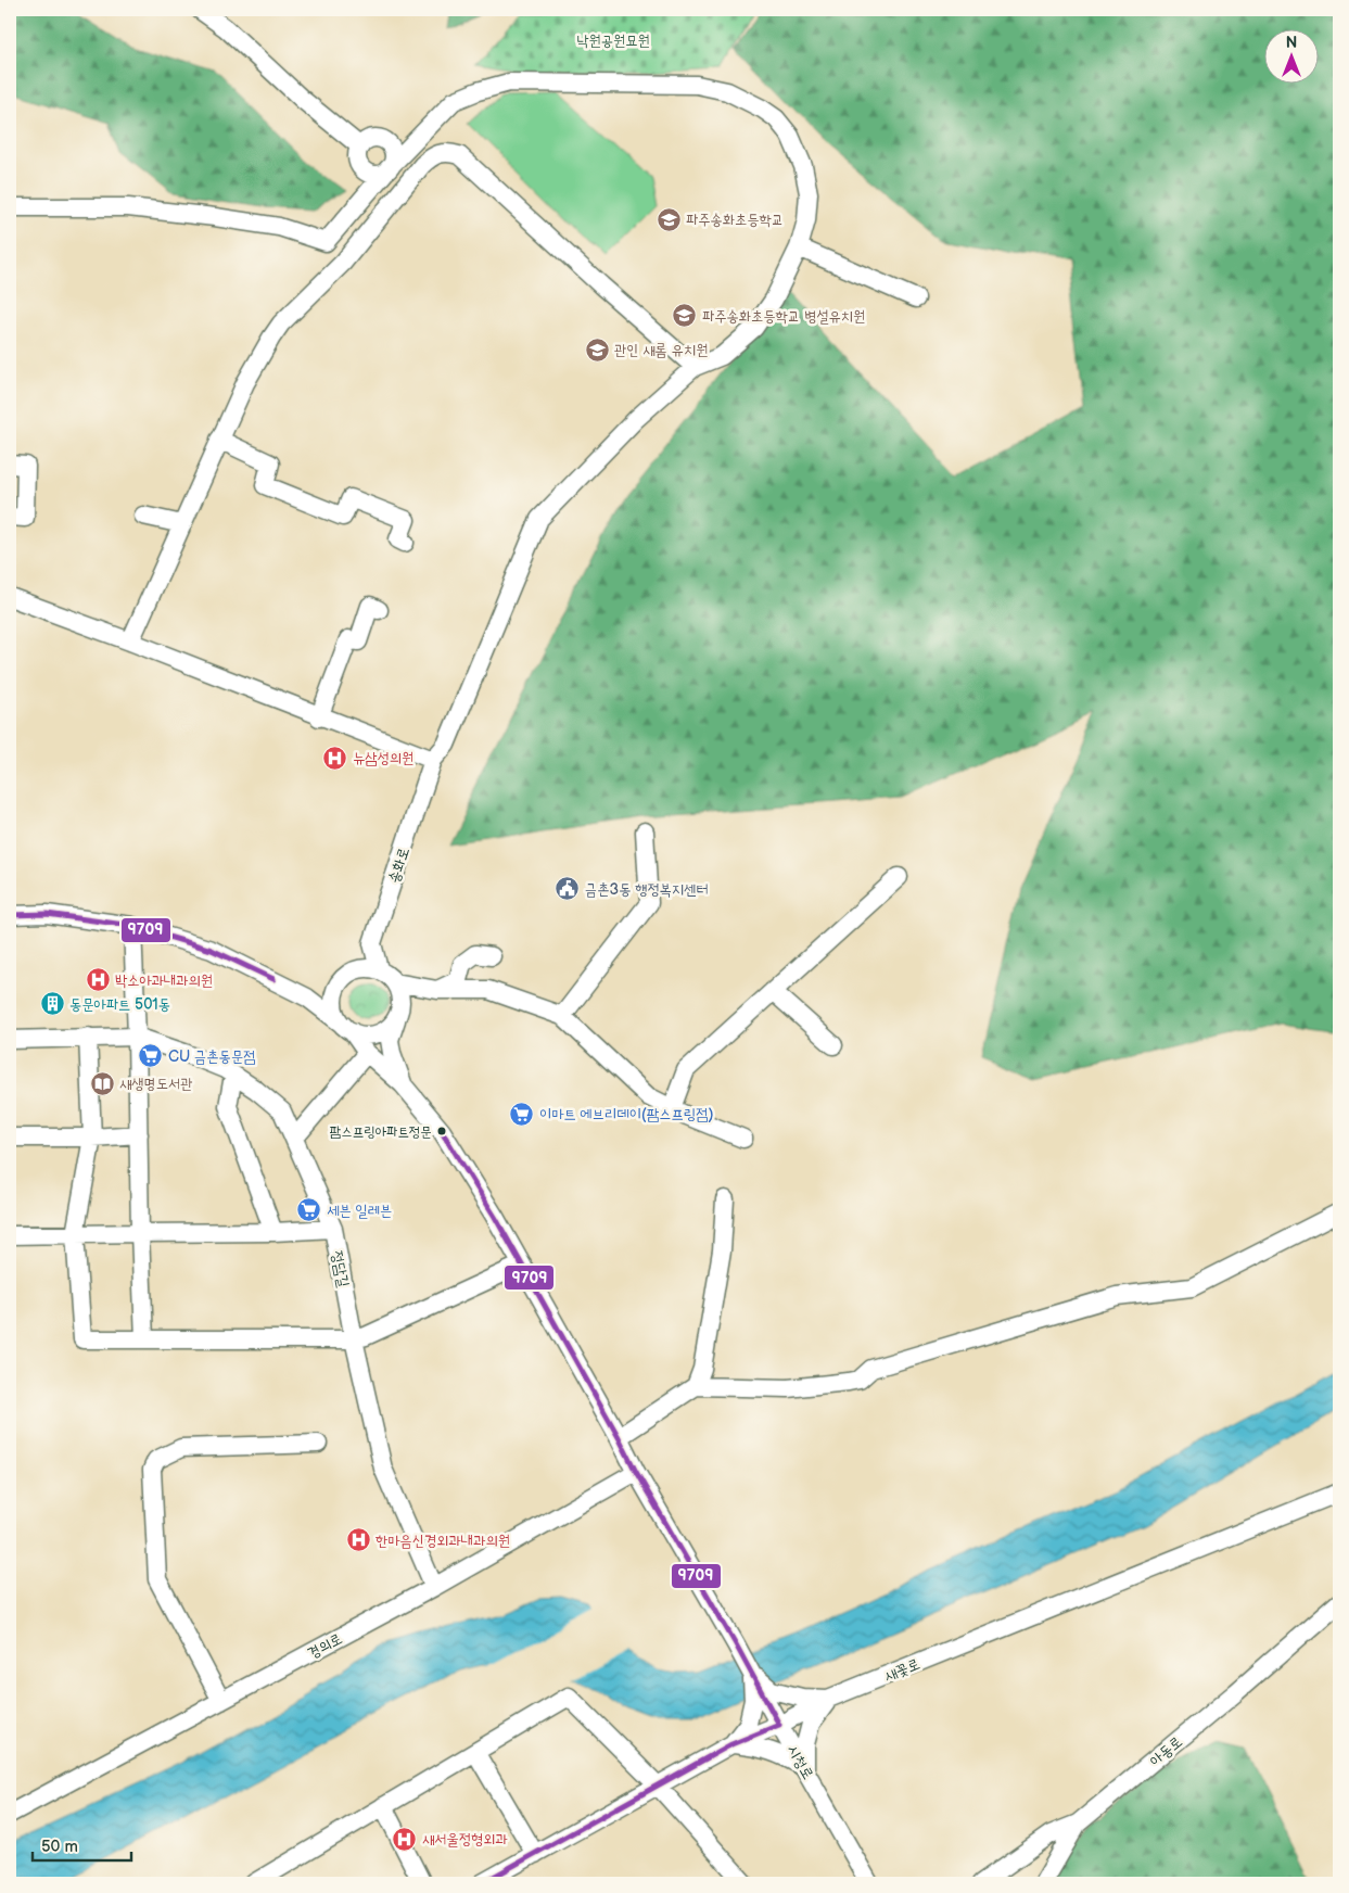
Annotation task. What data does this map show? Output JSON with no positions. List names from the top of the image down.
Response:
{
  "streets": {
    "street": [
      "송화로",
      "정담길",
      "경의로",
      "새꽃로",
      "아동로",
      "시청로"
    ]
  },
  "crossings": [
    ["정담길", "경의로"],
    ["경의로", "시청로"],
    ["새꽃로", "시청로"]
  ],
  "parks": ["낙원공원묘원"],
  "places": {
    "school or university": ["파주송화초등학교", "파주송화초등학교 병설유치원", "관인 새롬 유치원"],
    "hospital": [
      "뉴삼성의원",
      "박소아과내과의원",
      "한마음신경외과내과의원",
      "새서울정형외과"
    ],
    "public building": ["금촌3동 행정복지센터"],
    "building": ["동문아파트 501동"],
    "supermarket": ["CU 금촌동문점", "이마트 에브리데이(팜스프링점)", "세븐 일레븐"],
    "library": ["새생명도서관"],
    "other": ["팜스프링아파트정문"]
  },
  "lines": ["transit line 9709"],
  "scale_bar": "50 m",
  "north": "top"
}
